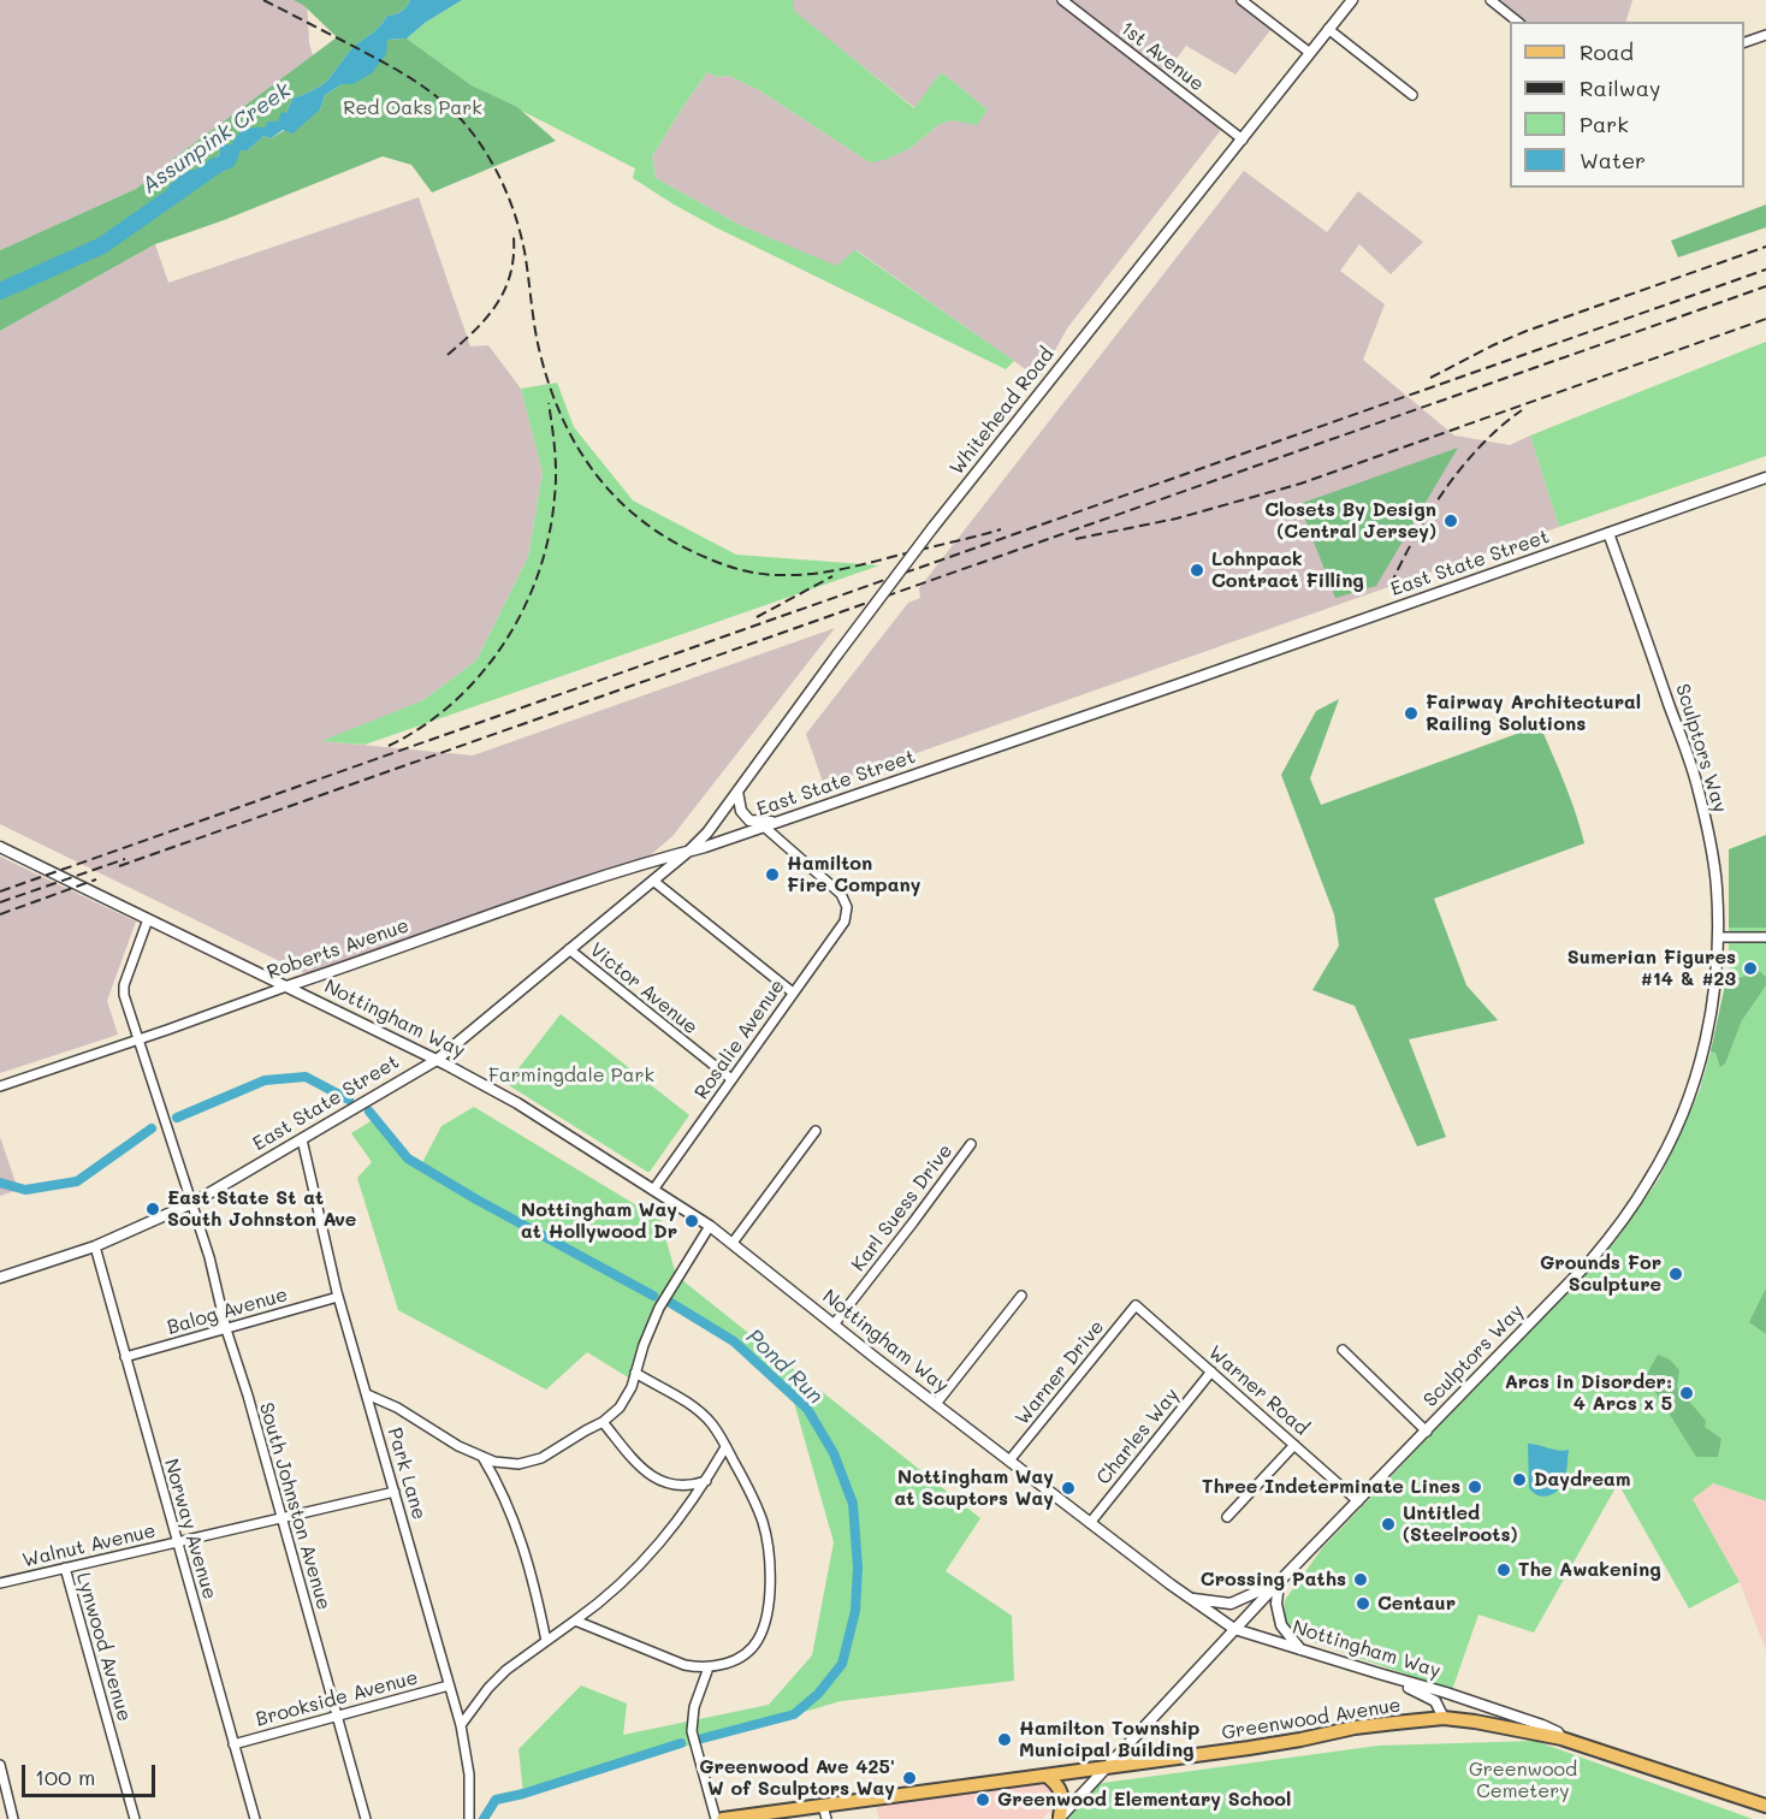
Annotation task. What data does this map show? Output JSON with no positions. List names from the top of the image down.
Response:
{
  "streets": {
    "main road": ["Nottingham Way", "Greenwood Avenue"],
    "street": [
      "1st Avenue",
      "Whitehead Road",
      "East State Street",
      "Sculptors Way",
      "Roberts Avenue",
      "Victor Avenue",
      "Rosalie Avenue",
      "Karl Suess Drive",
      "Balog Avenue",
      "Warner Drive",
      "Warner Road",
      "Charles Way",
      "Park Lane",
      "South Johnston Avenue",
      "Norway Avenue",
      "Walnut Avenue",
      "Lynwood Avenue",
      "Brookside Avenue"
    ]
  },
  "crossings": [
    ["1st Avenue", "Whitehead Road"],
    ["Whitehead Road", "East State Street"],
    ["Whitehead Road", "Roberts Avenue"],
    ["East State Street", "Sculptors Way"],
    ["East State Street", "Roberts Avenue"],
    ["East State Street", "Victor Avenue"],
    ["East State Street", "Nottingham Way"],
    ["East State Street", "Rosalie Avenue"],
    ["East State Street", "Park Lane"],
    ["East State Street", "South Johnston Avenue"],
    ["East State Street", "Norway Avenue"],
    ["Sculptors Way", "Nottingham Way"],
    ["Sculptors Way", "Warner Road"],
    ["Sculptors Way", "Greenwood Avenue"],
    ["Roberts Avenue", "Nottingham Way"],
    ["Roberts Avenue", "South Johnston Avenue"],
    ["Victor Avenue", "Rosalie Avenue"],
    ["Nottingham Way", "Rosalie Avenue"],
    ["Nottingham Way", "Karl Suess Drive"],
    ["Nottingham Way", "Warner Drive"],
    ["Nottingham Way", "Charles Way"],
    ["Nottingham Way", "South Johnston Avenue"],
    ["Nottingham Way", "Greenwood Avenue"],
    ["Balog Avenue", "Park Lane"],
    ["Balog Avenue", "South Johnston Avenue"],
    ["Balog Avenue", "Norway Avenue"],
    ["Warner Drive", "Warner Road"],
    ["Warner Road", "Charles Way"],
    ["Park Lane", "Walnut Avenue"],
    ["Park Lane", "Brookside Avenue"],
    ["South Johnston Avenue", "Walnut Avenue"],
    ["South Johnston Avenue", "Brookside Avenue"],
    ["Norway Avenue", "Walnut Avenue"],
    ["Norway Avenue", "Brookside Avenue"],
    ["Walnut Avenue", "Lynwood Avenue"]
  ],
  "water": ["Assunpink Creek", "Pond Run"],
  "parks": ["Red Oaks Park", "Farmingdale Park", "Greenwood Cemetery"],
  "places": [
    "Closets By Design (Central Jersey)",
    "Lohnpack Contract Filling",
    "Fairway Architectural Railing Solutions",
    "Hamilton Fire Company",
    "Sumerian Figures #14 & #23",
    "East State St at South Johnston Ave",
    "Nottingham Way at Hollywood Dr",
    "Grounds For Sculpture",
    "Arcs in Disorder: 4 Arcs x 5",
    "Daydream",
    "Three Indeterminate Lines",
    "Nottingham Way at Scuptors Way",
    "Untitled (Steelroots)",
    "The Awakening",
    "Crossing Paths",
    "Centaur",
    "Hamilton Township Municipal Building",
    "Greenwood Ave 425' W of Sculptors Way",
    "Greenwood Elementary School"
  ],
  "legend": [
    "Road",
    "Railway",
    "Park",
    "Water"
  ],
  "scale_bar": "100 m"
}
